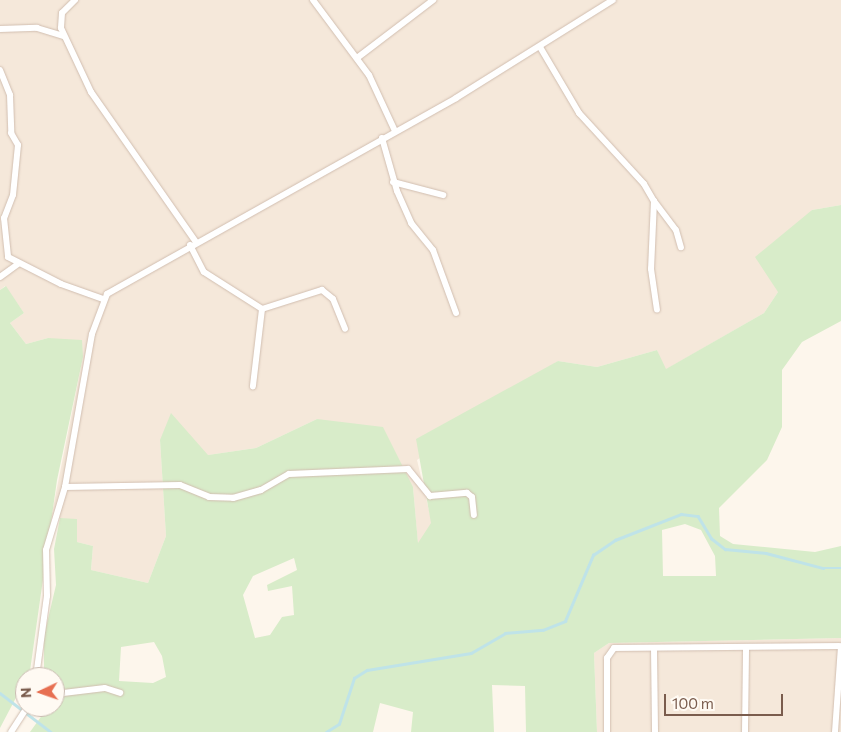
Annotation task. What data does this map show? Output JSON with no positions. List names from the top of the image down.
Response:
{
  "scale_bar": "100 m",
  "north": "left"
}
